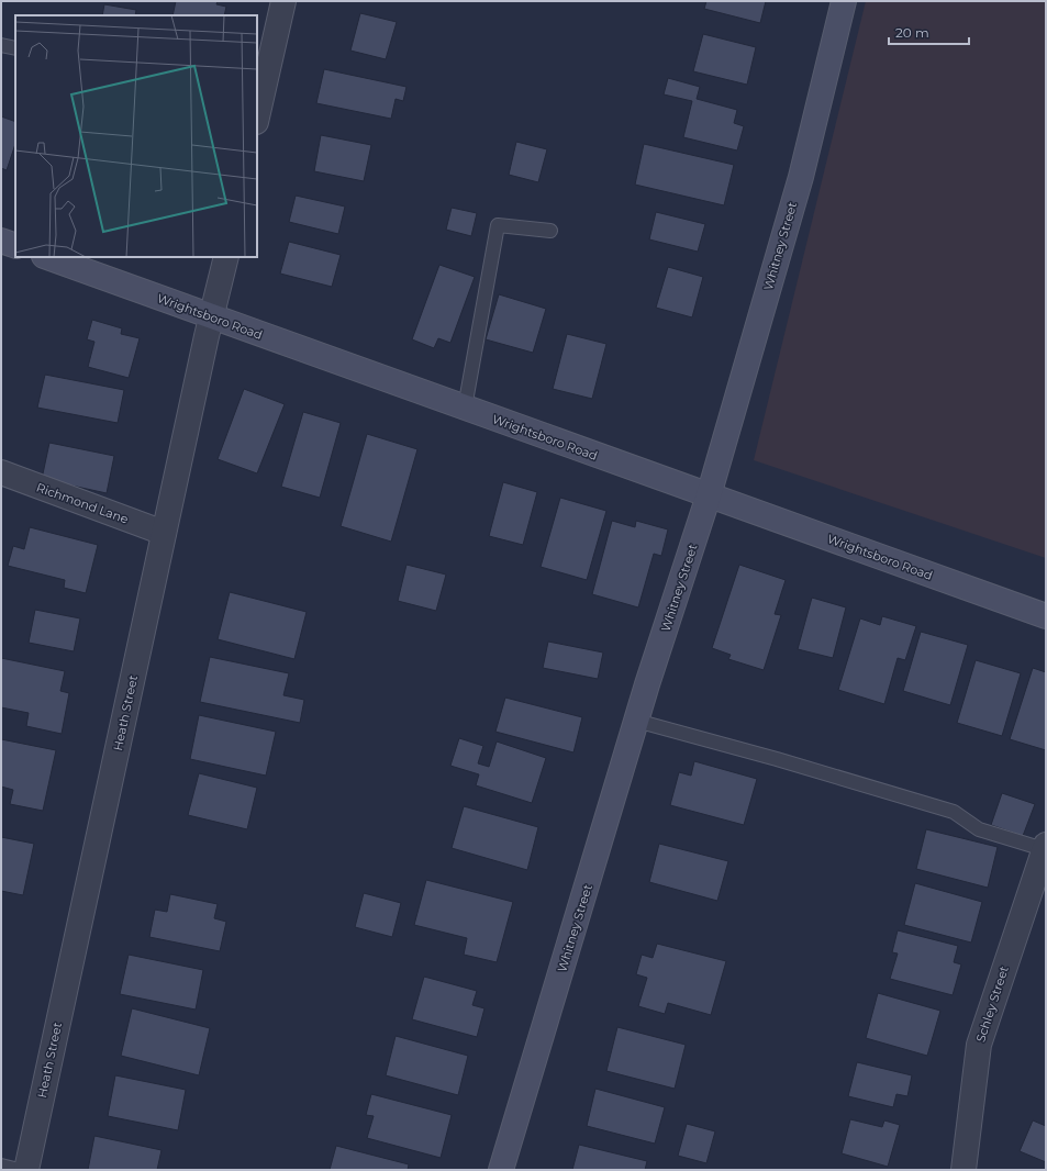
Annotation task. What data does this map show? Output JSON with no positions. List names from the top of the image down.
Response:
{
  "streets": {
    "street": [
      "Whitney Street",
      "Wrightsboro Road",
      "Richmond Lane",
      "Heath Street",
      "Schley Street"
    ]
  },
  "crossings": [
    ["Whitney Street", "Wrightsboro Road"],
    ["Wrightsboro Road", "Heath Street"],
    ["Richmond Lane", "Heath Street"]
  ],
  "scale_bar": "20 m"
}
